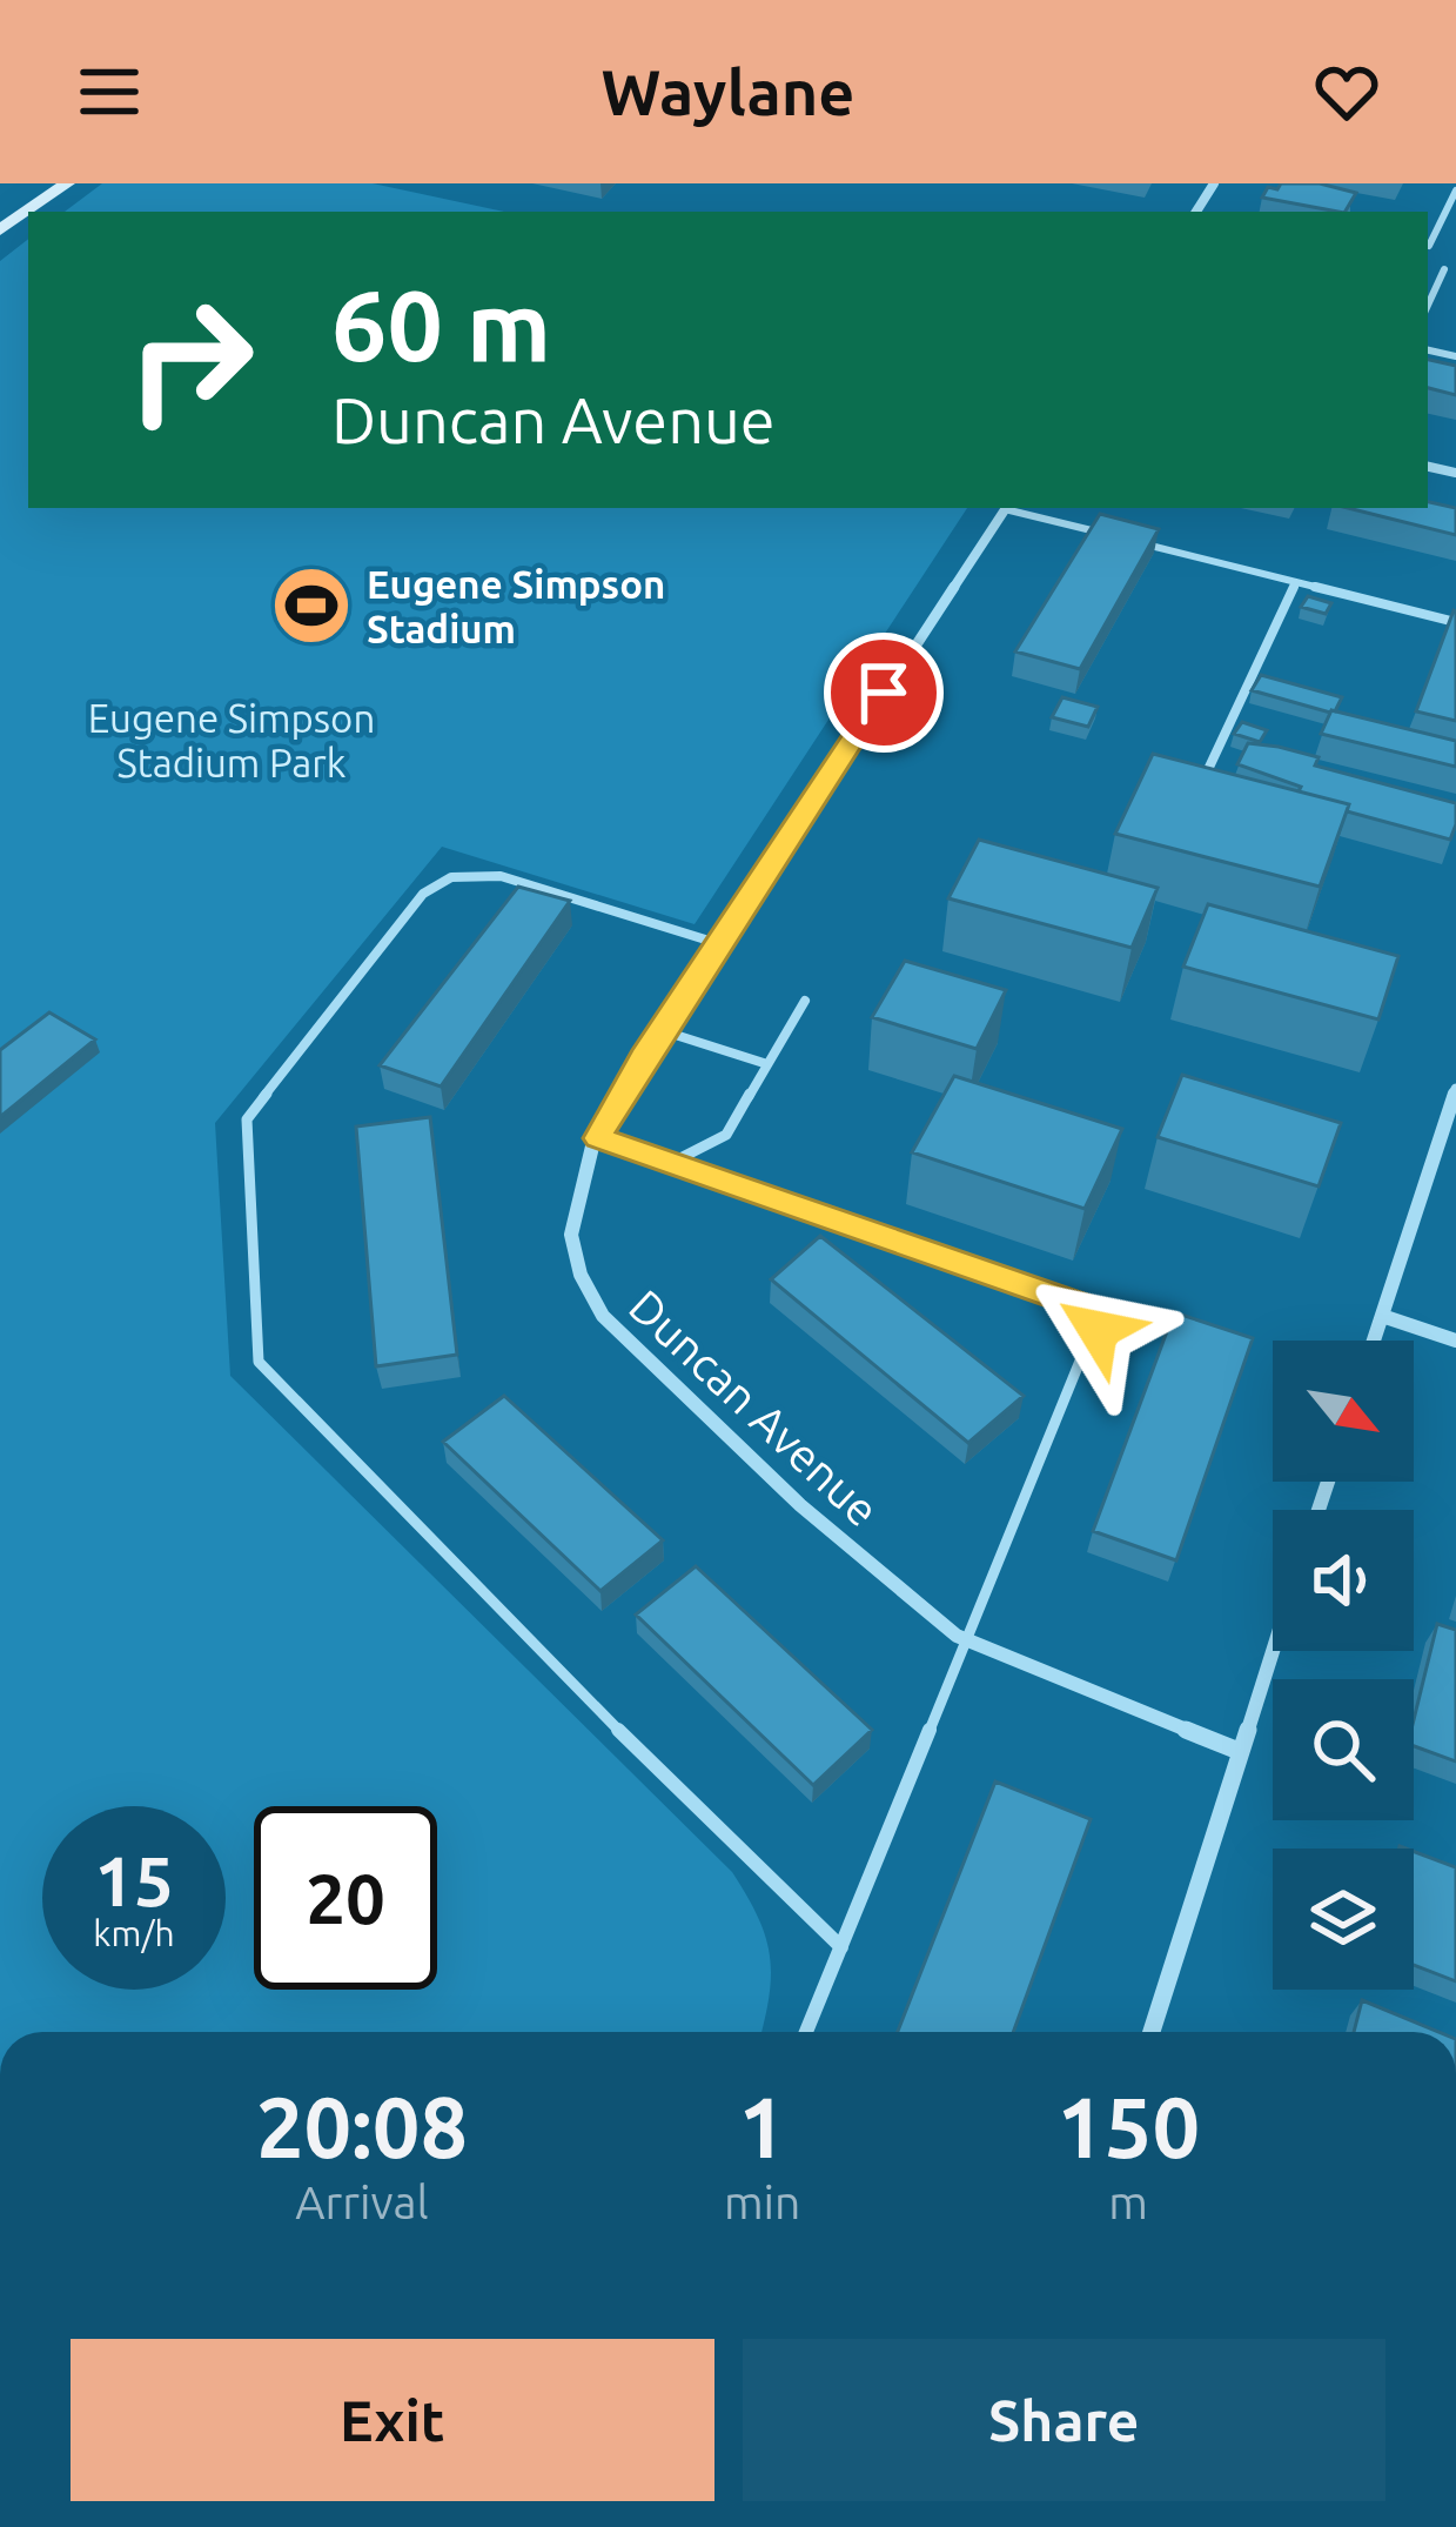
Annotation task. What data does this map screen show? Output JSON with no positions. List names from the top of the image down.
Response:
{
  "streets": {
    "street": ["Duncan Avenue"]
  },
  "parks": ["Eugene Simpson Stadium Park"],
  "places": {
    "sports": ["Eugene Simpson Stadium"]
  },
  "north": "bottom right",
  "page": {
    "header": "Waylane",
    "turn": ["60 m", "Duncan Avenue"],
    "speed": "15 km/h",
    "limit": "20",
    "eta": [
      "20:08",
      "Arrival",
      "1",
      "min",
      "150",
      "m"
    ],
    "buttons": ["Exit", "Share"]
  }
}
